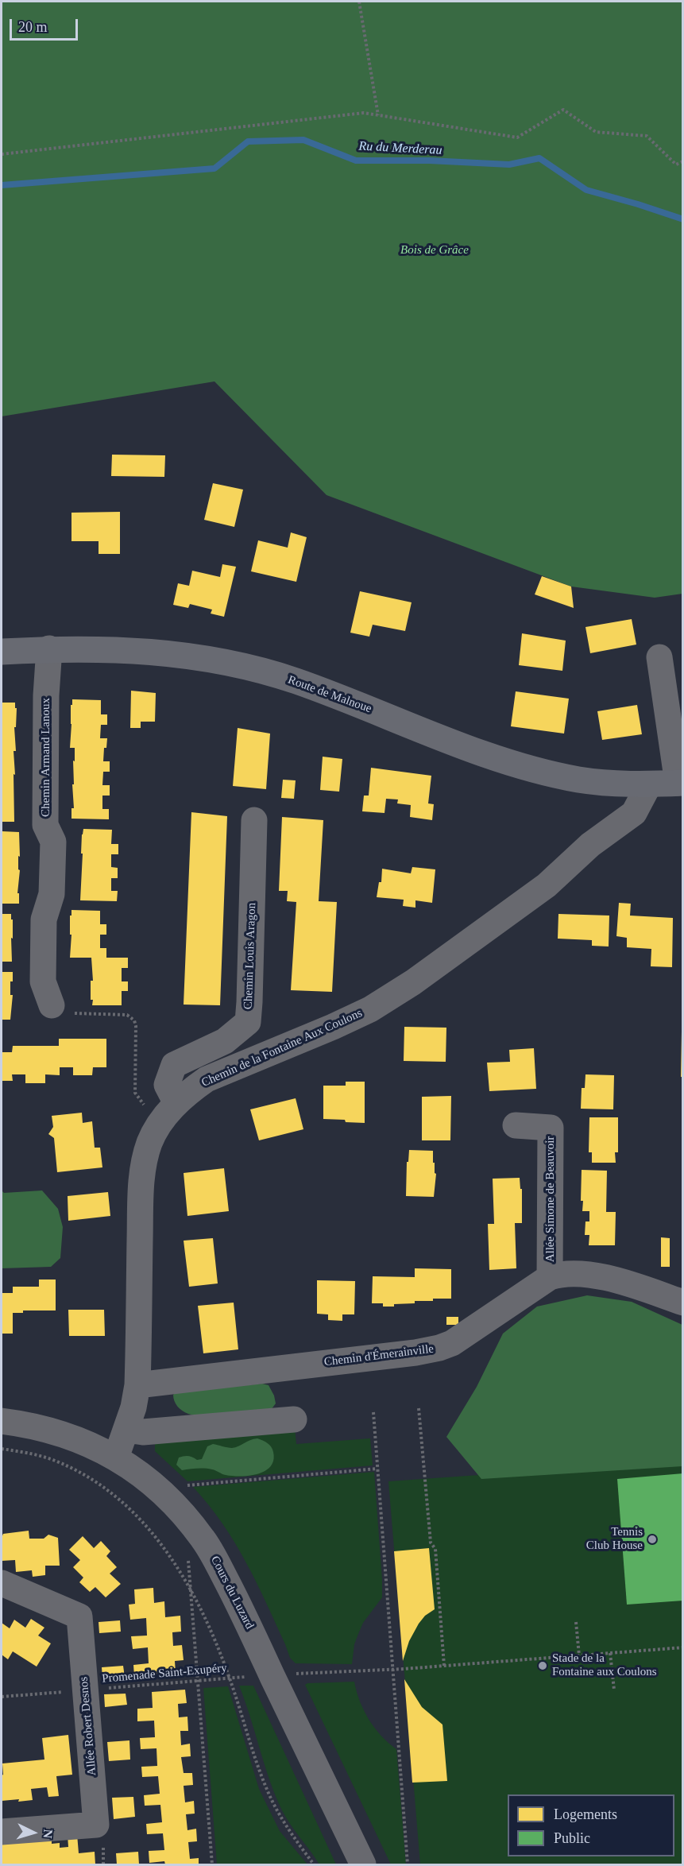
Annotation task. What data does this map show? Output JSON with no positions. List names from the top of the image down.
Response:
{
  "streets": {
    "main road": ["Route de Malnoue"],
    "street": [
      "Chemin Armand Lanoux",
      "Chemin Louis Aragon",
      "Chemin de la Fontaine Aux Coulons",
      "Allée Simone de Beauvoir",
      "Chemin d'Émerainville",
      "Cours du Luzard",
      "Allée Robert Desnos"
    ],
    "path": ["Promenade Saint-Exupéry"]
  },
  "crossings": [
    ["Route de Malnoue", "Chemin Armand Lanoux"],
    ["Route de Malnoue", "Chemin de la Fontaine Aux Coulons"],
    ["Chemin Louis Aragon", "Chemin de la Fontaine Aux Coulons"],
    ["Chemin de la Fontaine Aux Coulons", "Chemin d'Émerainville"],
    ["Chemin de la Fontaine Aux Coulons", "Cours du Luzard"],
    ["Allée Simone de Beauvoir", "Chemin d'Émerainville"],
    ["Cours du Luzard", "Promenade Saint-Exupéry"],
    ["Promenade Saint-Exupéry", "Allée Robert Desnos"]
  ],
  "water": ["Ru du Merderau"],
  "parks": ["Bois de Grâce"],
  "places": ["Tennis Club House", "Stade de la Fontaine aux Coulons"],
  "legend": ["Logements", "Public"],
  "scale_bar": "20 m",
  "north": "right"
}
